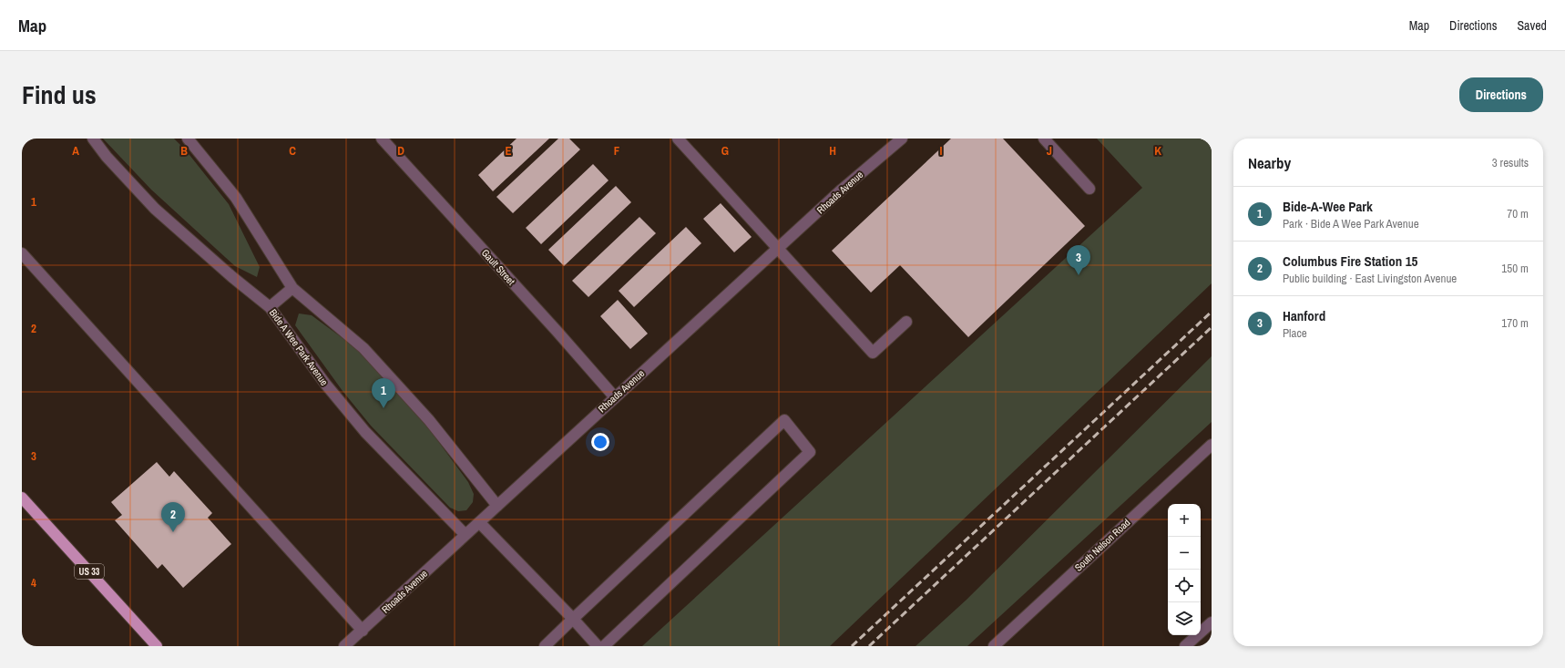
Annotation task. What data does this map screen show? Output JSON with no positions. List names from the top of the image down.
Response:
{
  "streets": {
    "main road": ["US 33"],
    "street": [
      "Rhoads Avenue",
      "Gault Street",
      "Bide A Wee Park Avenue",
      "South Nelson Road"
    ]
  },
  "crossings": [
    ["Rhoads Avenue", "Gault Street"],
    ["Rhoads Avenue", "Bide A Wee Park Avenue"]
  ],
  "page": {
    "header": "Map",
    "nav": ["Map", "Directions", "Saved"],
    "title": "Find us",
    "buttons": "Directions",
    "heading": ["Nearby", "3 results"],
    "list": [
      {
        "mark": "1",
        "name": "Bide-A-Wee Park",
        "note": "Park · Bide A Wee Park Avenue",
        "value": "70 m"
      },
      {
        "mark": "2",
        "name": "Columbus Fire Station 15",
        "note": "Public building · East Livingston Avenue",
        "value": "150 m"
      },
      {
        "mark": "3",
        "name": "Hanford",
        "note": "Place",
        "value": "170 m"
      }
    ],
    "pins": ["3", "1", "2"],
    "map_buttons": ["+", "−"]
  },
  "grid": {
    "columns": [
      "A",
      "B",
      "C",
      "D",
      "E",
      "F",
      "G",
      "H",
      "I",
      "J",
      "K"
    ],
    "rows": [
      "1",
      "2",
      "3",
      "4"
    ]
  }
}
